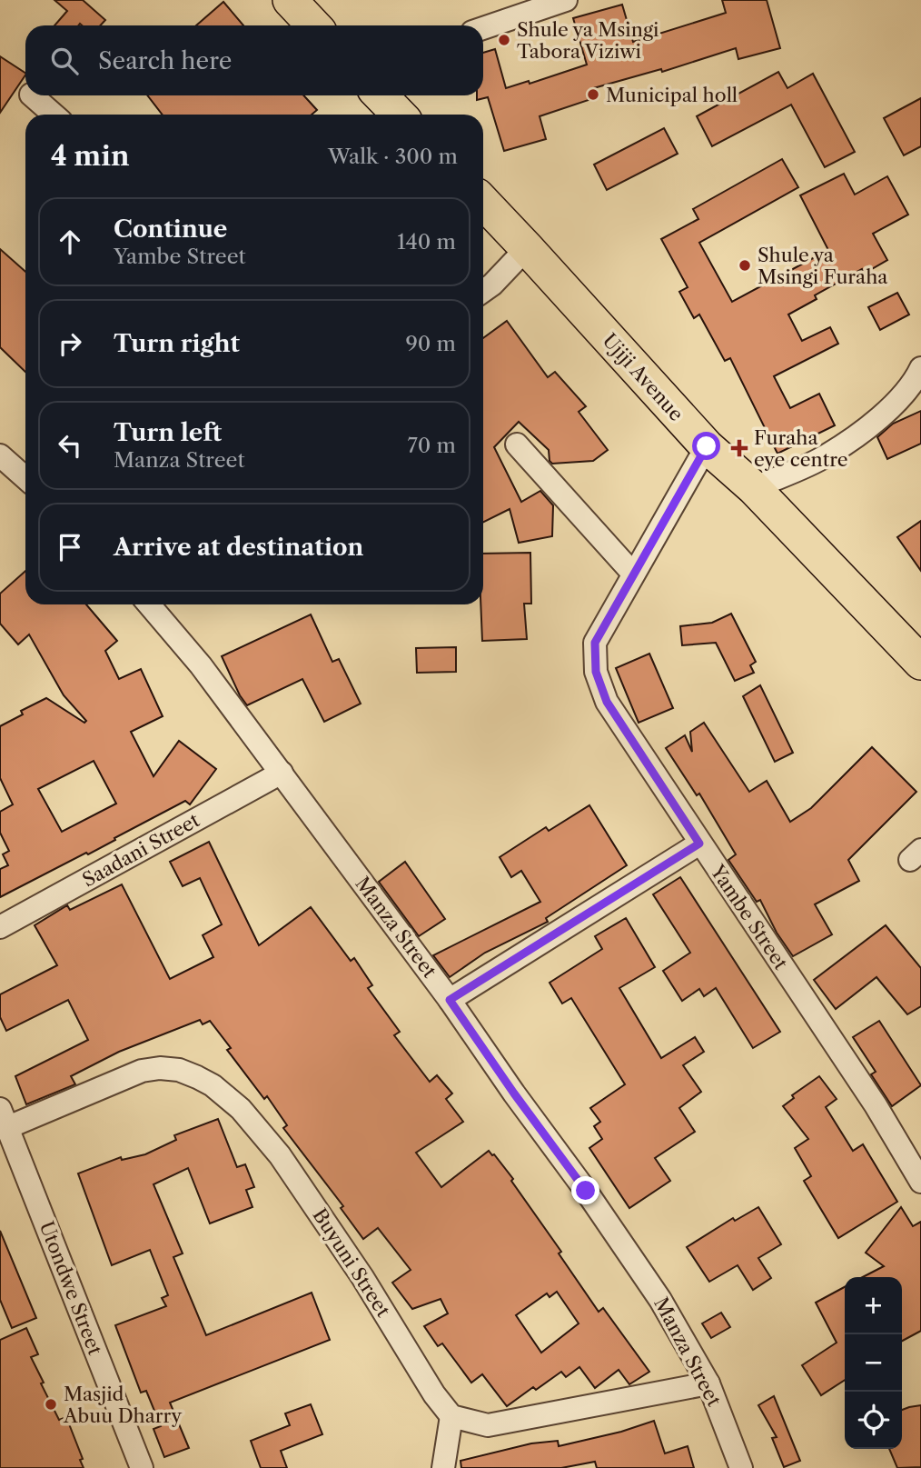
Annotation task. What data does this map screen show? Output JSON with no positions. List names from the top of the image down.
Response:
{
  "streets": {
    "highway": ["Ujiji Avenue"],
    "street": [
      "Saadani Street",
      "Yambe Street",
      "Manza Street",
      "Buyuni Street",
      "Utondwe Street"
    ]
  },
  "crossings": [
    ["Ujiji Avenue", "Yambe Street"],
    ["Saadani Street", "Manza Street"],
    ["Buyuni Street", "Utondwe Street"]
  ],
  "places": {
    "other": [
      "Shule ya Msingi Tabora Viziwi",
      "Municipal holl",
      "Shule ya Msingi Furaha",
      "Masjid Abuu Dharry"
    ],
    "health": ["Furaha eye centre"]
  },
  "page": {
    "search": "Search here",
    "heading": ["4 min", "Walk · 300 m"],
    "list": [
      ["Continue", "Yambe Street", "140 m"],
      ["Turn right", "90 m"],
      ["Turn left", "Manza Street", "70 m"],
      "Arrive at destination"
    ],
    "map_buttons": ["+", "−"]
  }
}
